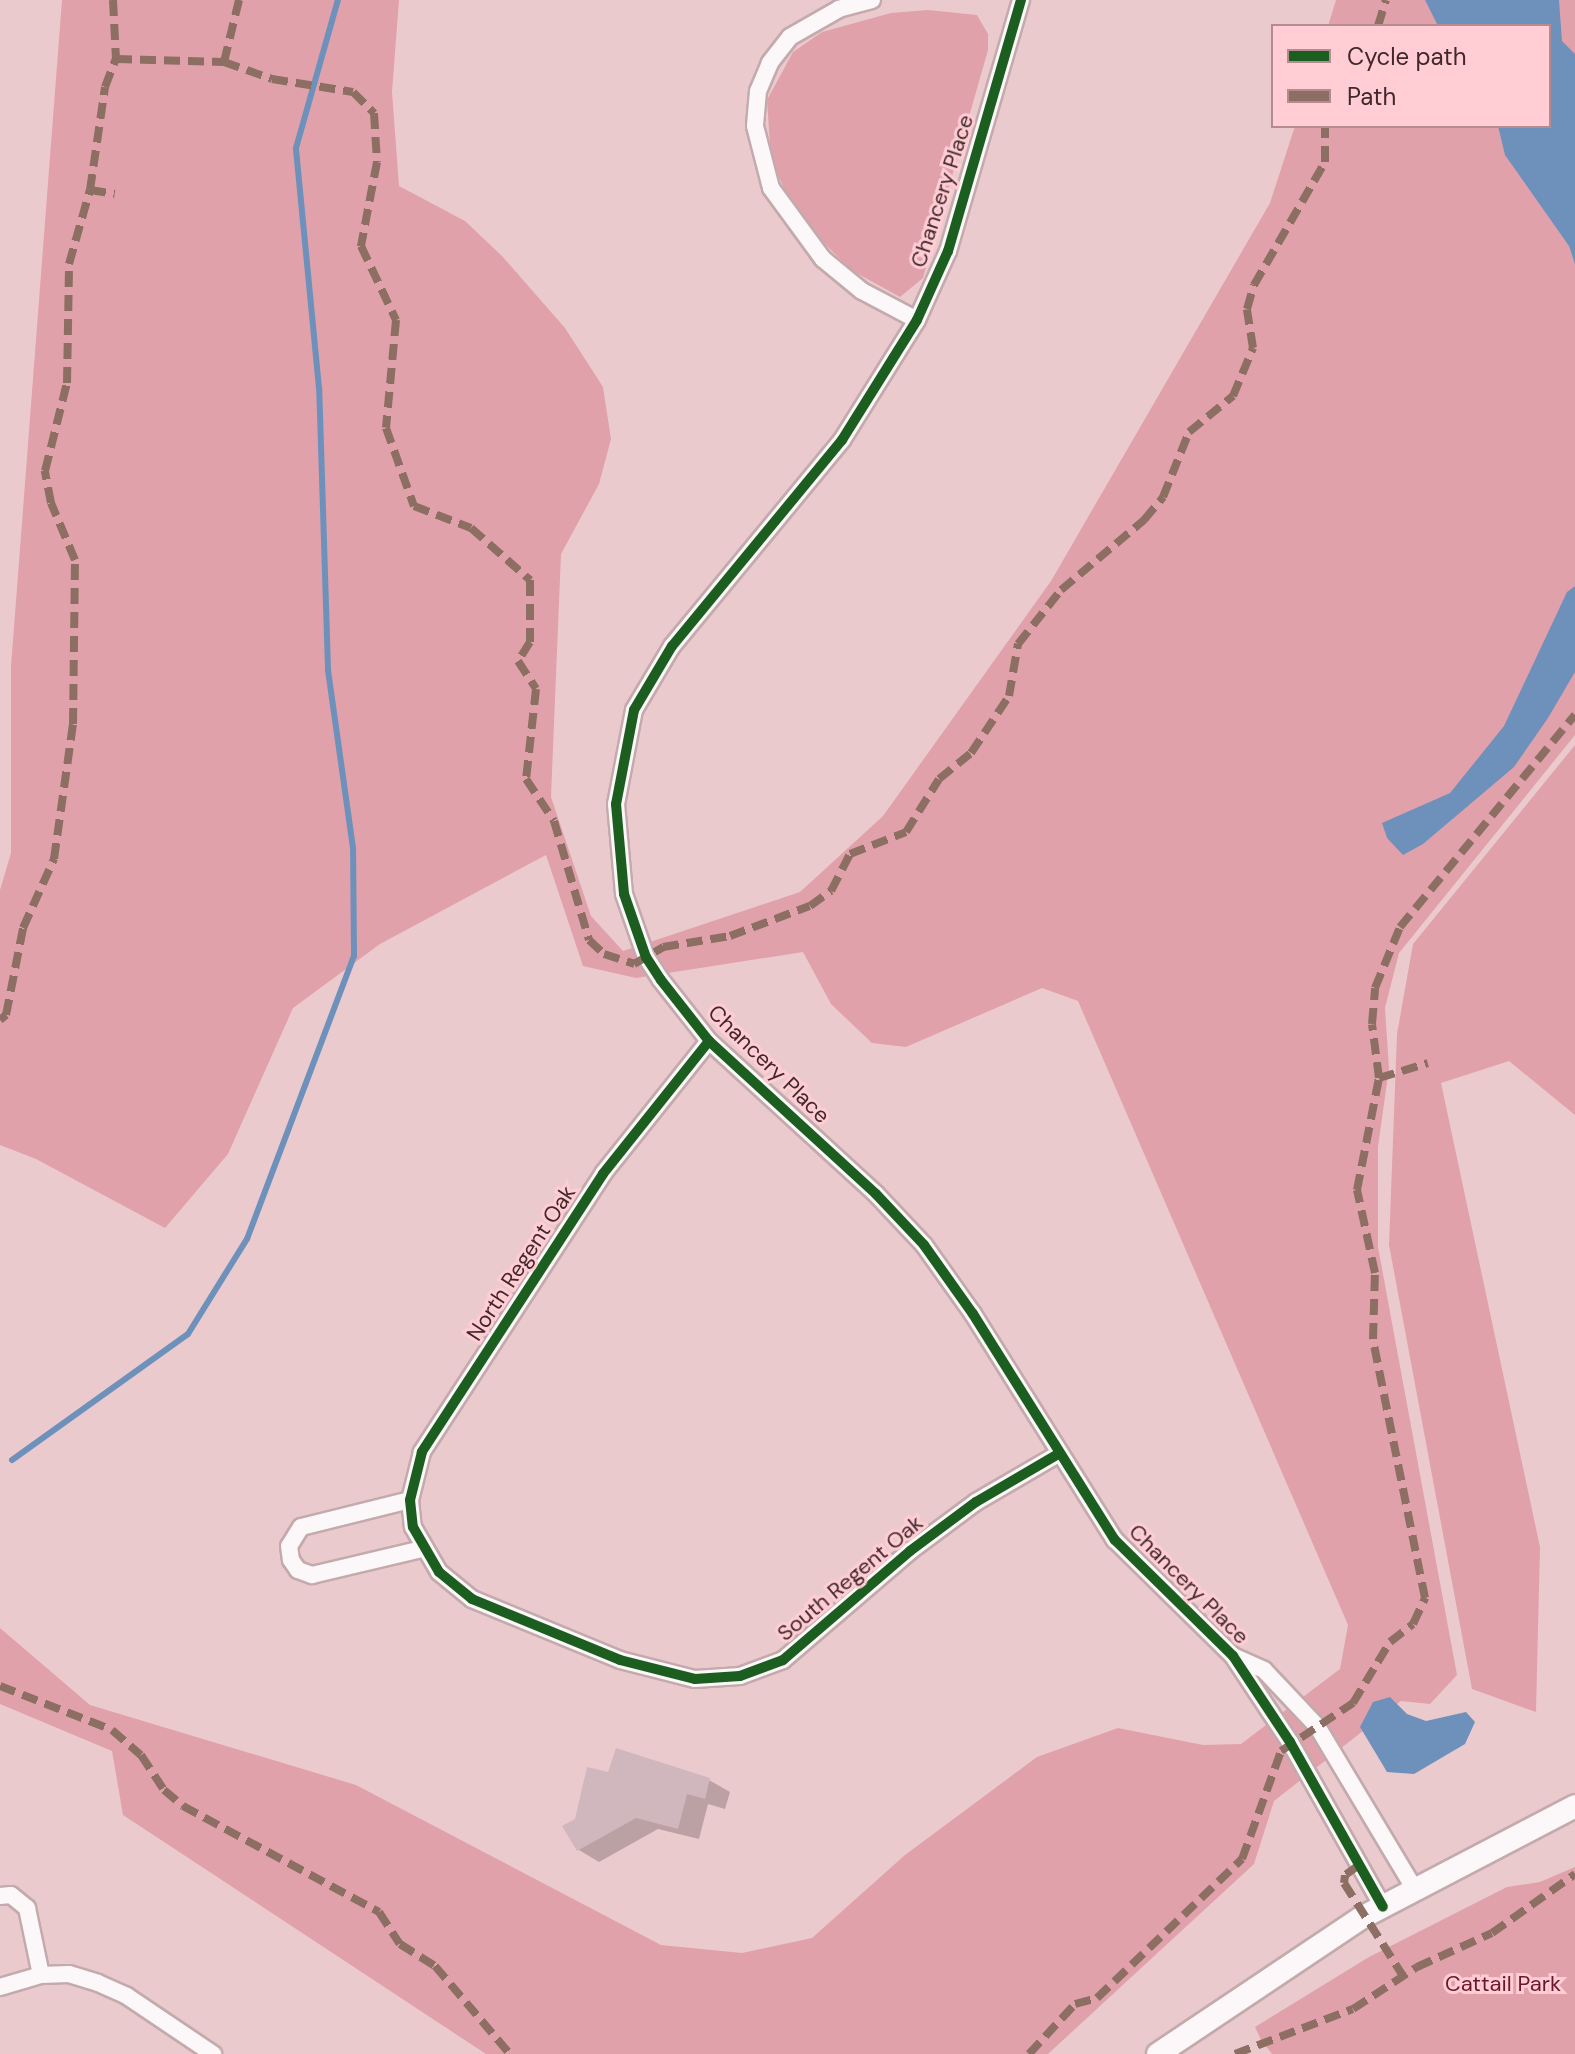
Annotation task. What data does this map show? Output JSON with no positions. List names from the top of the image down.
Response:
{
  "streets": {
    "street": ["Chancery Place", "North Regent Oak", "South Regent Oak"]
  },
  "crossings": [
    ["Chancery Place", "North Regent Oak"],
    ["Chancery Place", "South Regent Oak"],
    ["North Regent Oak", "South Regent Oak"]
  ],
  "parks": ["Cattail Park"],
  "legend": ["Cycle path", "Path"]
}
